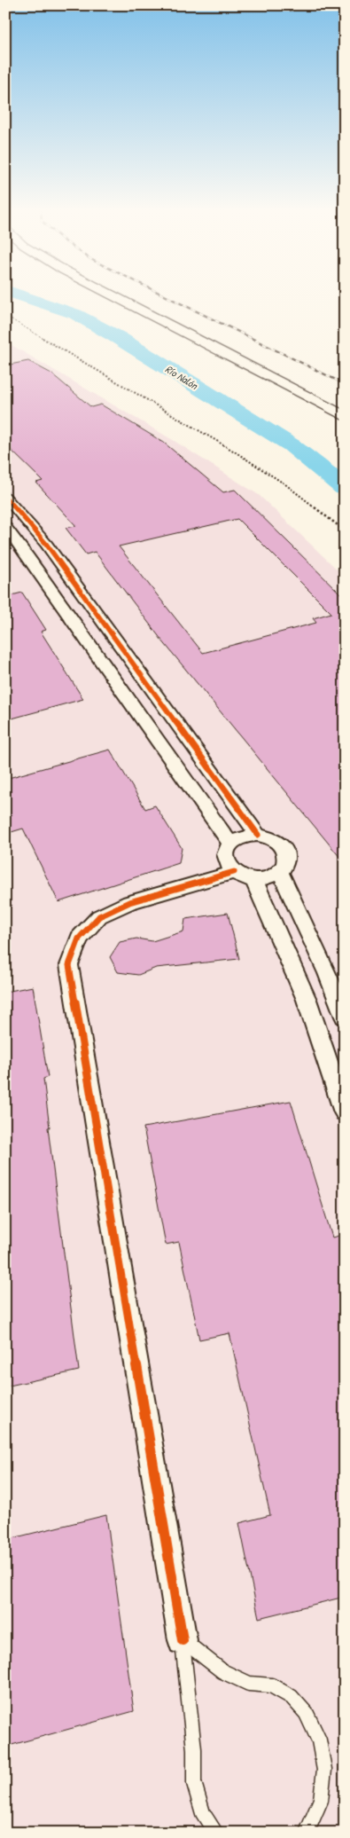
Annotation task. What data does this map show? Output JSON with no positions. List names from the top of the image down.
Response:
{
  "water": ["Río Nalón"]
}
